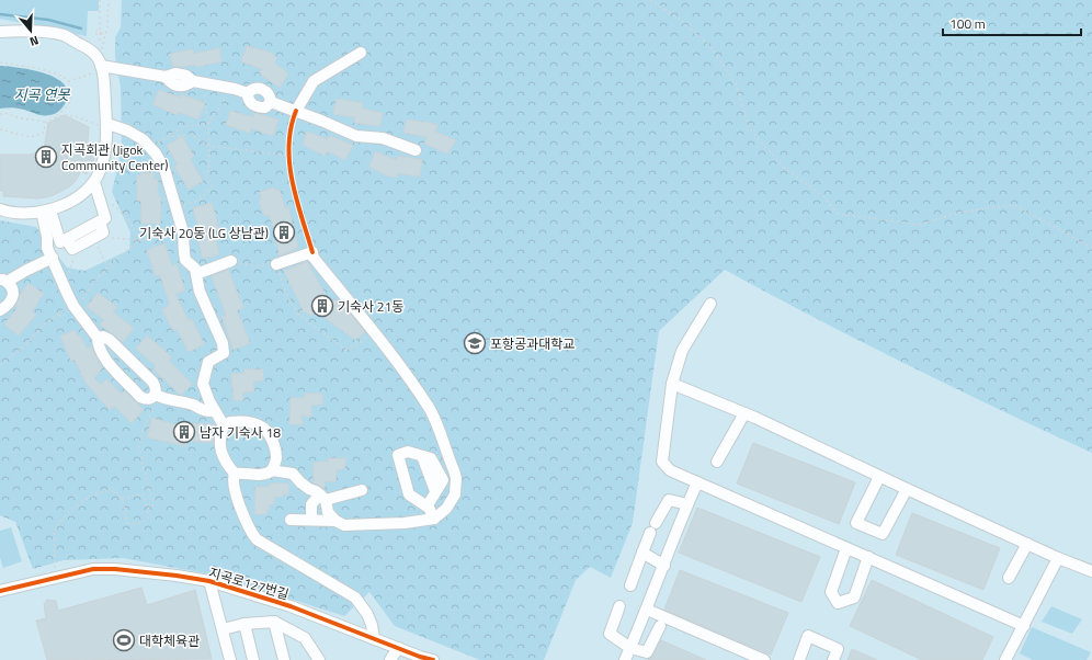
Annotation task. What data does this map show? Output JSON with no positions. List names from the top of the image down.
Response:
{
  "streets": {
    "street": ["지곡로127번길"]
  },
  "water": ["지곡 연못"],
  "places": {
    "building": [
      "지곡회관 (Jigok Community Center)",
      "기숙사 20동 (LG 상남관)",
      "기숙사 21동",
      "남자 기숙사 18"
    ],
    "school or university": ["포항공과대학교"],
    "sports": ["대학체육관"]
  },
  "scale_bar": "100 m",
  "north": "bottom"
}
